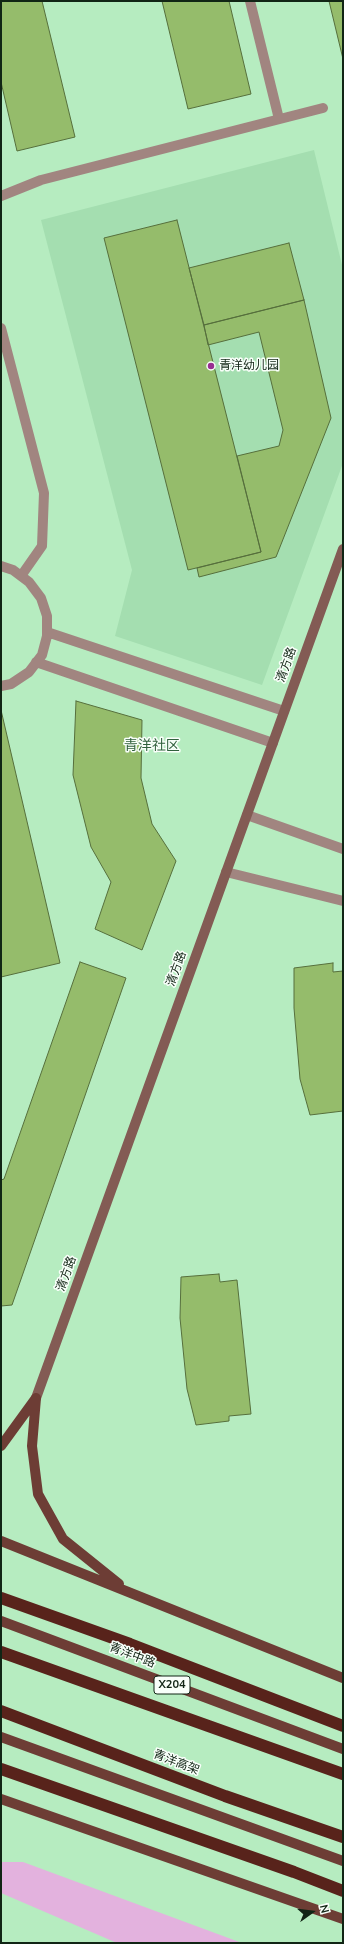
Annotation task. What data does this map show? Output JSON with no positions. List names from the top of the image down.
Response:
{
  "streets": {
    "highway": ["青洋高架"],
    "main road": ["青洋中路", "X204"],
    "street": ["清方路"]
  },
  "districts": ["青洋社区"],
  "places": ["青洋幼儿园"],
  "north": "right"
}
